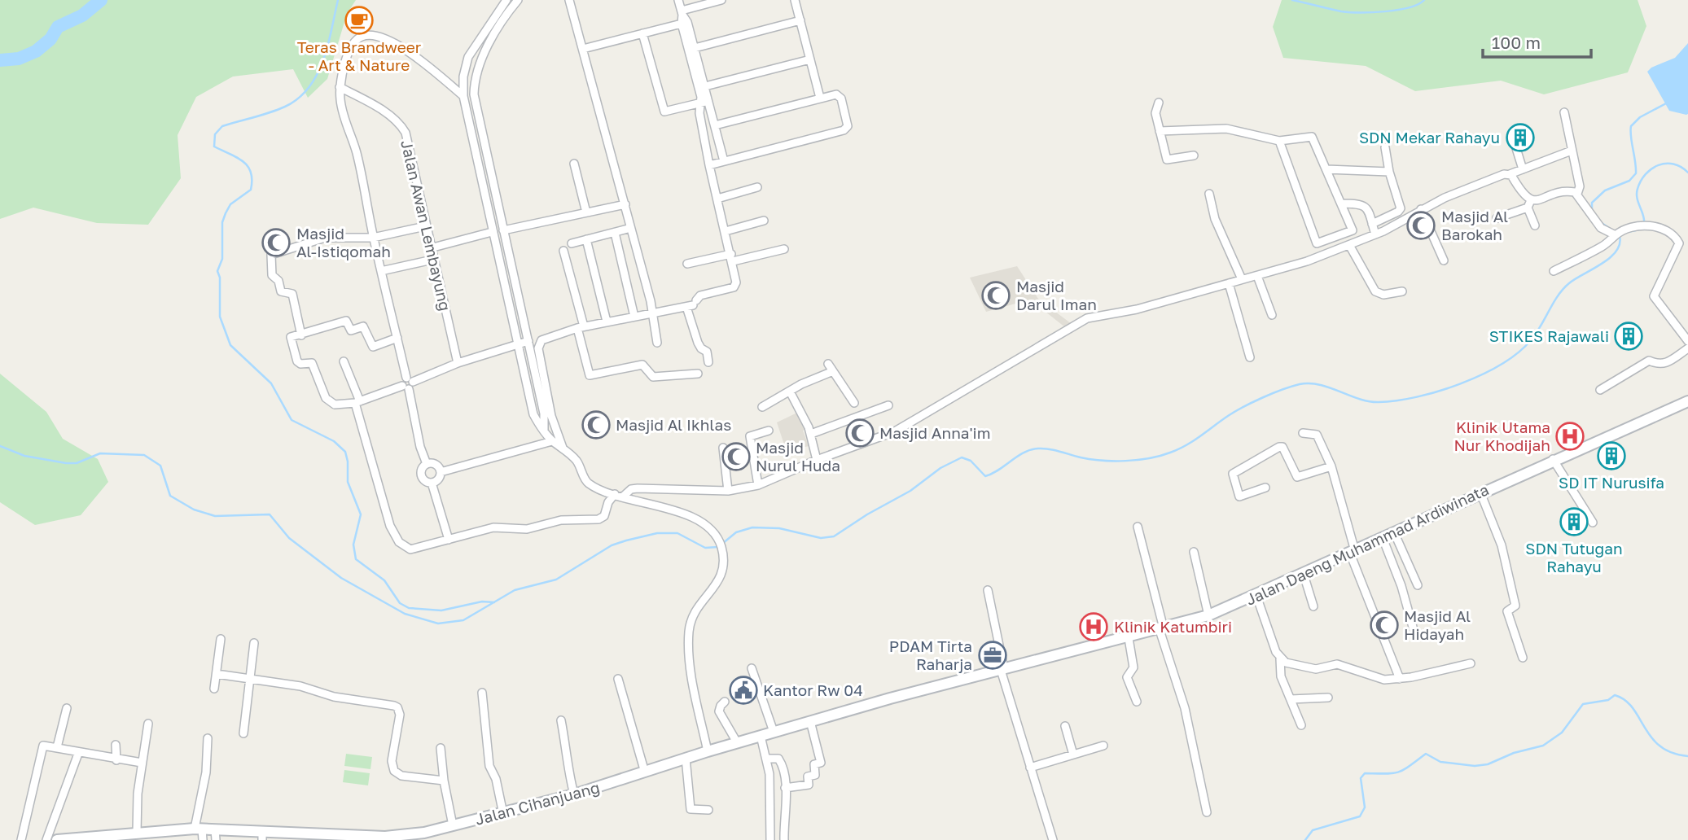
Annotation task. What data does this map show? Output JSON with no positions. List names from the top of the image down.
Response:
{
  "streets": {
    "main road": ["Jalan Daeng Muhammad Ardiwinata", "Jalan Cihanjuang"],
    "street": ["Jalan Awan Lembayung"]
  },
  "crossings": [
    ["Jalan Daeng Muhammad Ardiwinata", "Jalan Cihanjuang"]
  ],
  "places": {
    "cafe": ["Teras Brandweer - Art & Nature"],
    "building": [
      "SDN Mekar Rahayu",
      "STIKES Rajawali",
      "SD IT Nurusifa",
      "SDN Tutugan Rahayu"
    ],
    "mosque": [
      "Masjid Al Barokah",
      "Masjid Al-Istiqomah",
      "Masjid Darul Iman",
      "Masjid Al Ikhlas",
      "Masjid Anna'im",
      "Masjid Nurul Huda",
      "Masjid Al Hidayah"
    ],
    "hospital": ["Klinik Utama Nur Khodijah", "Klinik Katumbiri"],
    "office": ["PDAM Tirta Raharja"],
    "public building": ["Kantor Rw 04"]
  },
  "scale_bar": "100 m"
}
